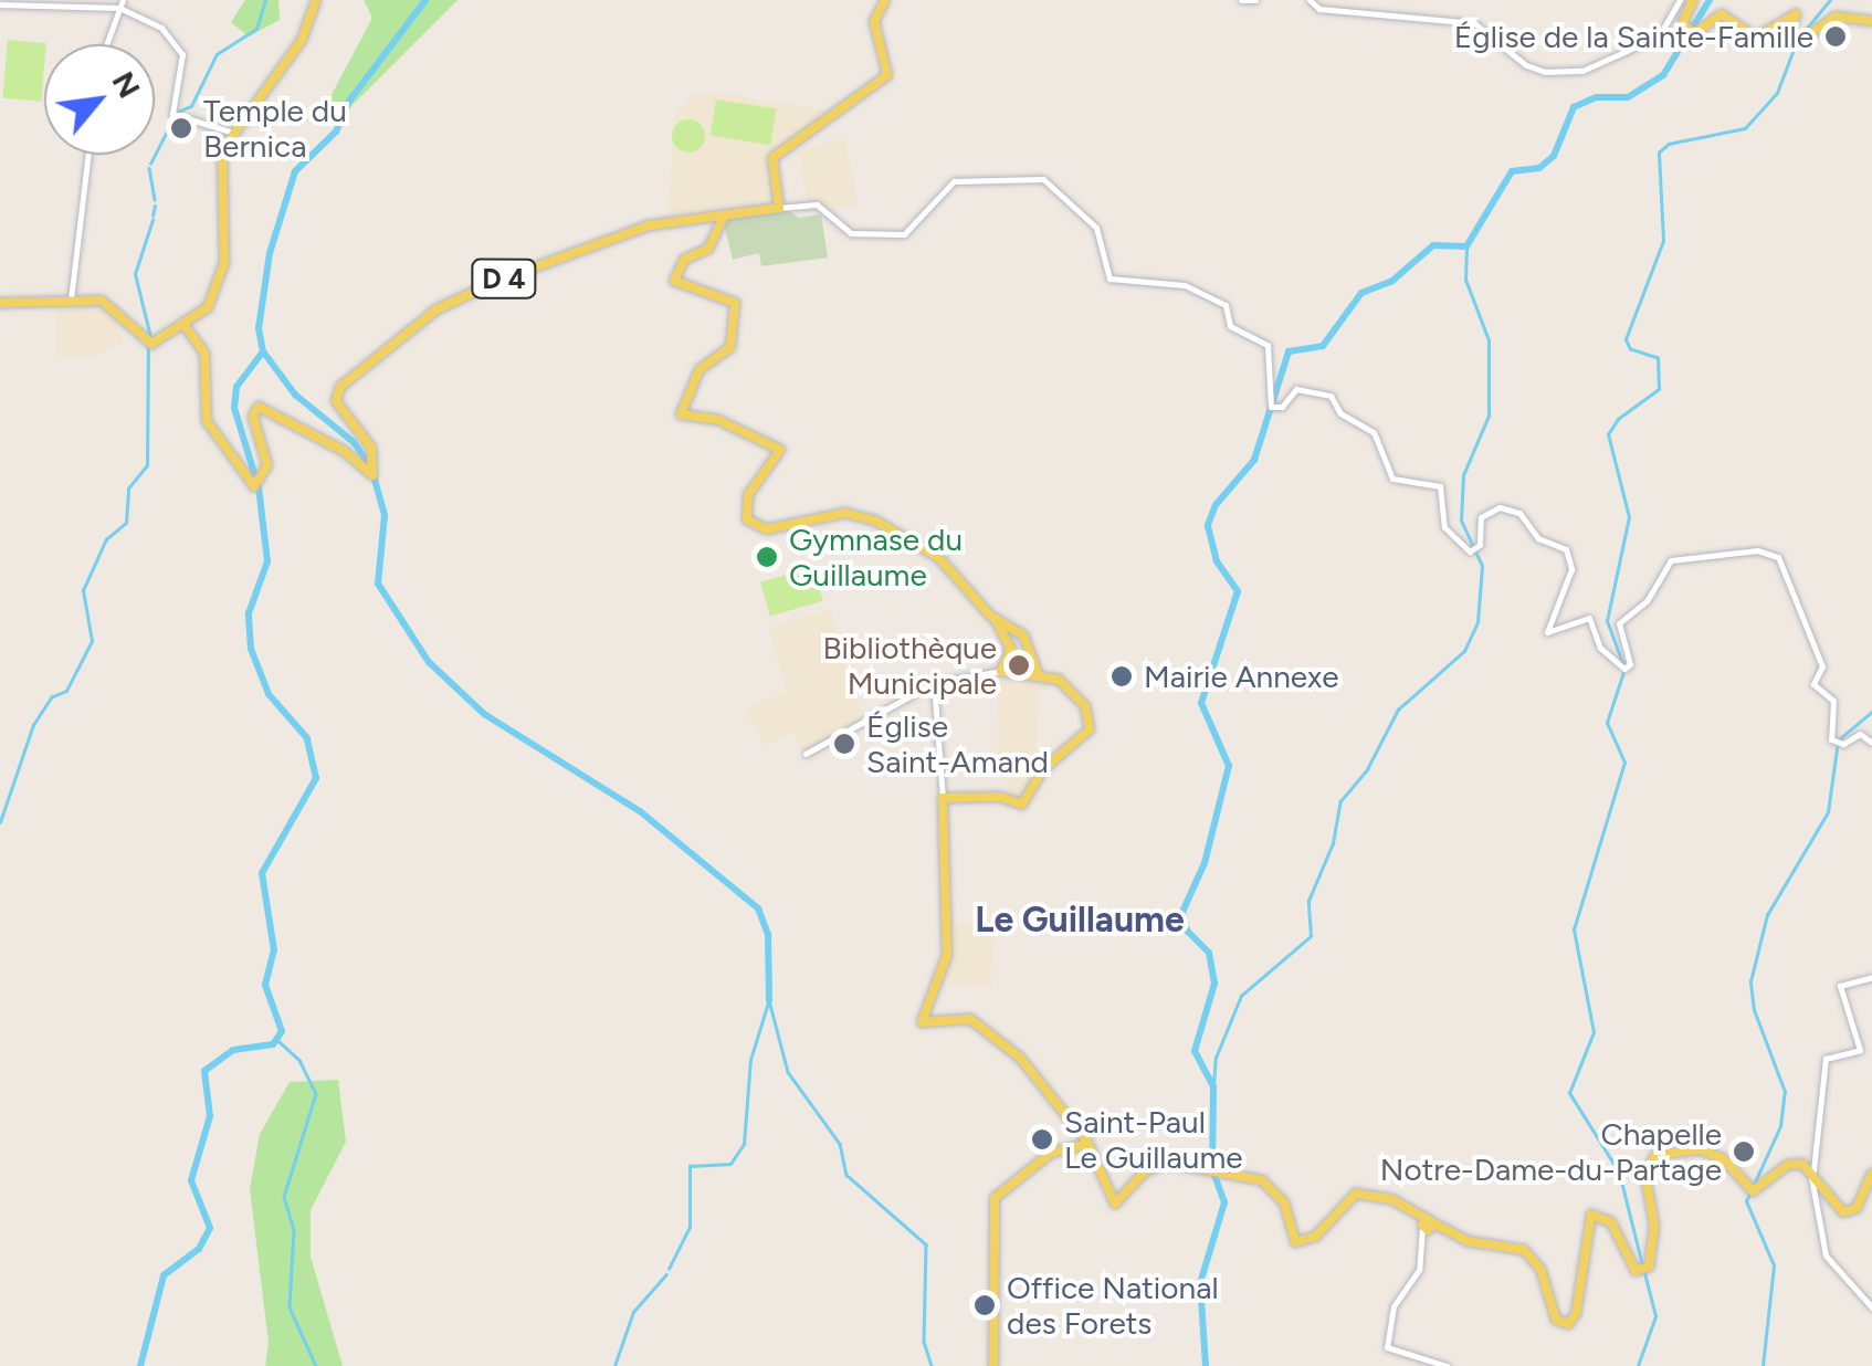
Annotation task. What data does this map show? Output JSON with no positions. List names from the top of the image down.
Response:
{
  "streets": {
    "main road": ["D 4"]
  },
  "districts": ["Le Guillaume"],
  "places": [
    "Église de la Sainte-Famille",
    "Temple du Bernica",
    "Gymnase du Guillaume",
    "Bibliothèque Municipale",
    "Mairie Annexe",
    "Église Saint-Amand",
    "Saint-Paul Le Guillaume",
    "Chapelle Notre-Dame-du-Partage",
    "Office National des Forets"
  ],
  "north": "top right"
}
